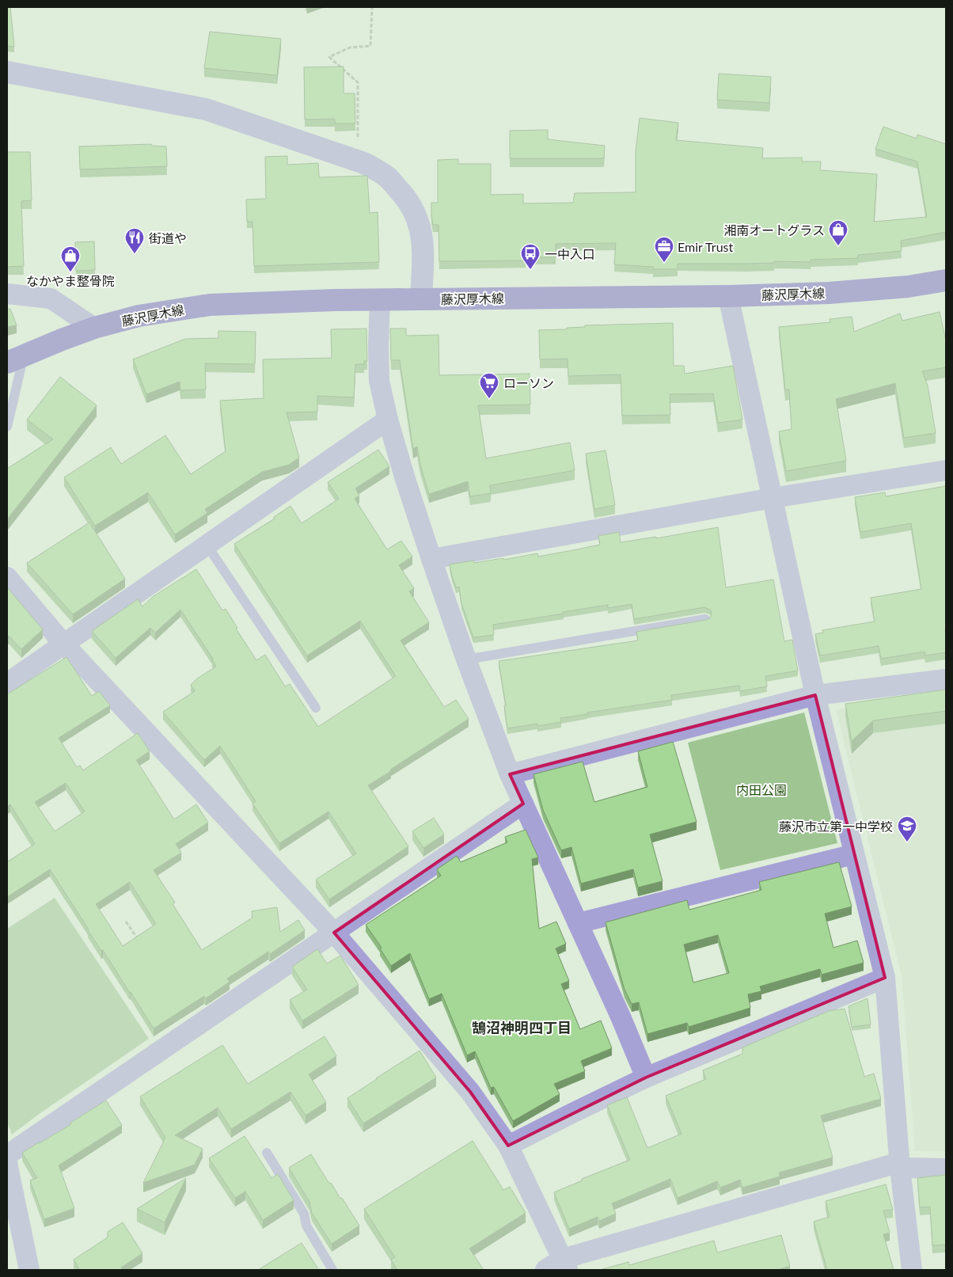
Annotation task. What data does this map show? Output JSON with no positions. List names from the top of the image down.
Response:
{
  "streets": {
    "main road": ["藤沢厚木線"]
  },
  "districts": ["鵠沼神明四丁目"],
  "parks": ["内田公園"],
  "places": {
    "shop": ["湘南オートグラス", "なかやま整骨院"],
    "restaurant": ["街道や"],
    "office": ["Emir Trust"],
    "bus stop": ["一中入口"],
    "supermarket": ["ローソン"],
    "school or university": ["藤沢市立第一中学校"]
  }
}
